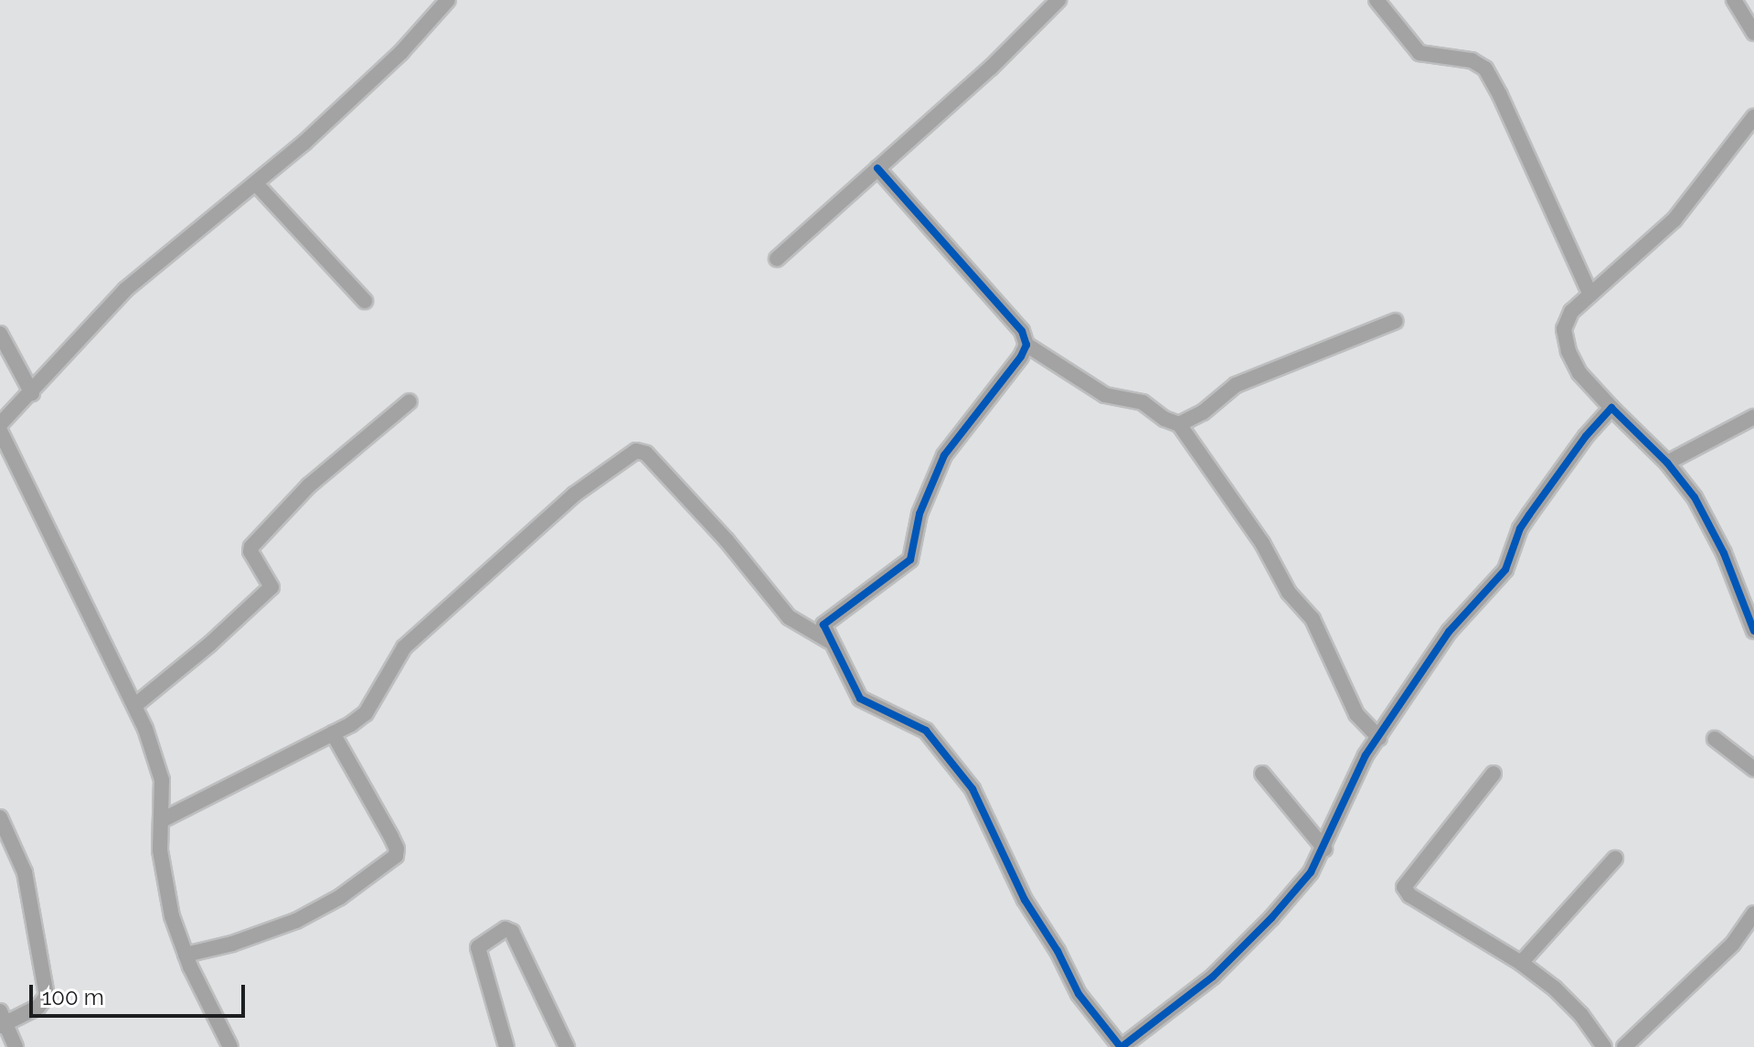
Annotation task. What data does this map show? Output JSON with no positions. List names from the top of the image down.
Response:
{
  "scale_bar": "100 m"
}
